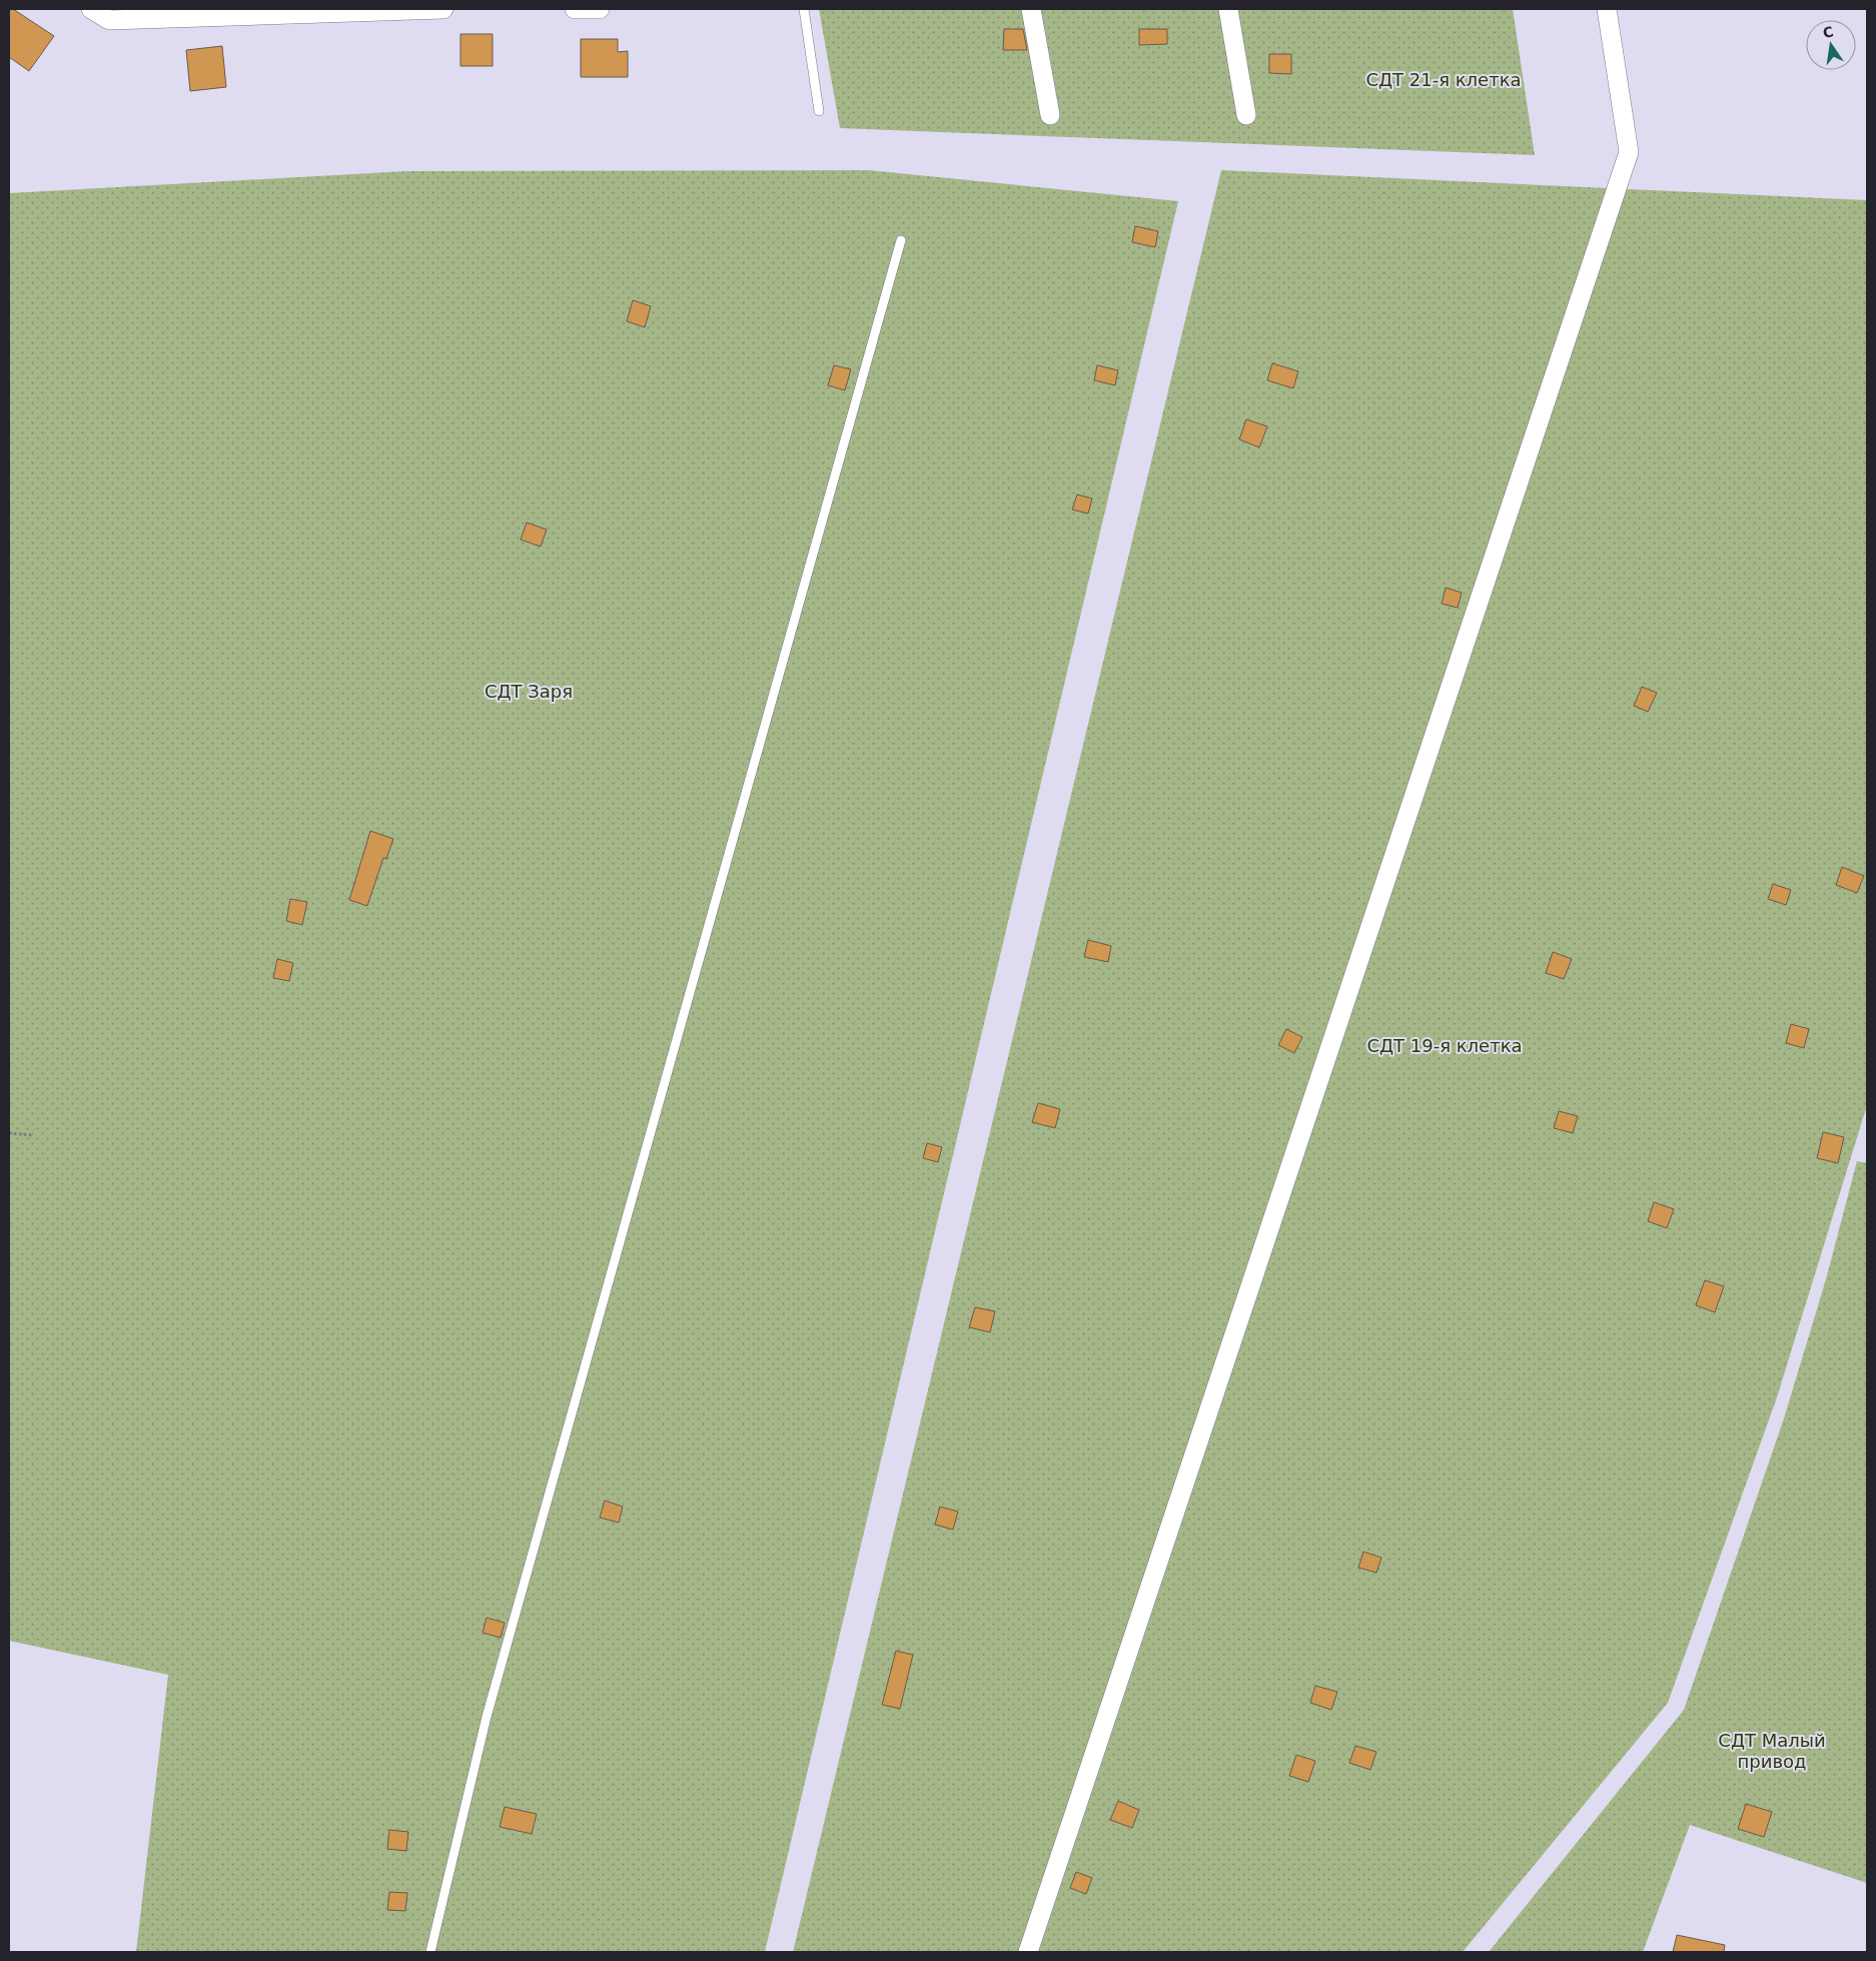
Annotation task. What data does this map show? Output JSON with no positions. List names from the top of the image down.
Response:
{
  "parks": [
    "СДТ 21-я клетка",
    "СДТ Заря",
    "СДТ 19-я клетка",
    "СДТ Малый привод"
  ],
  "north": "top"
}
